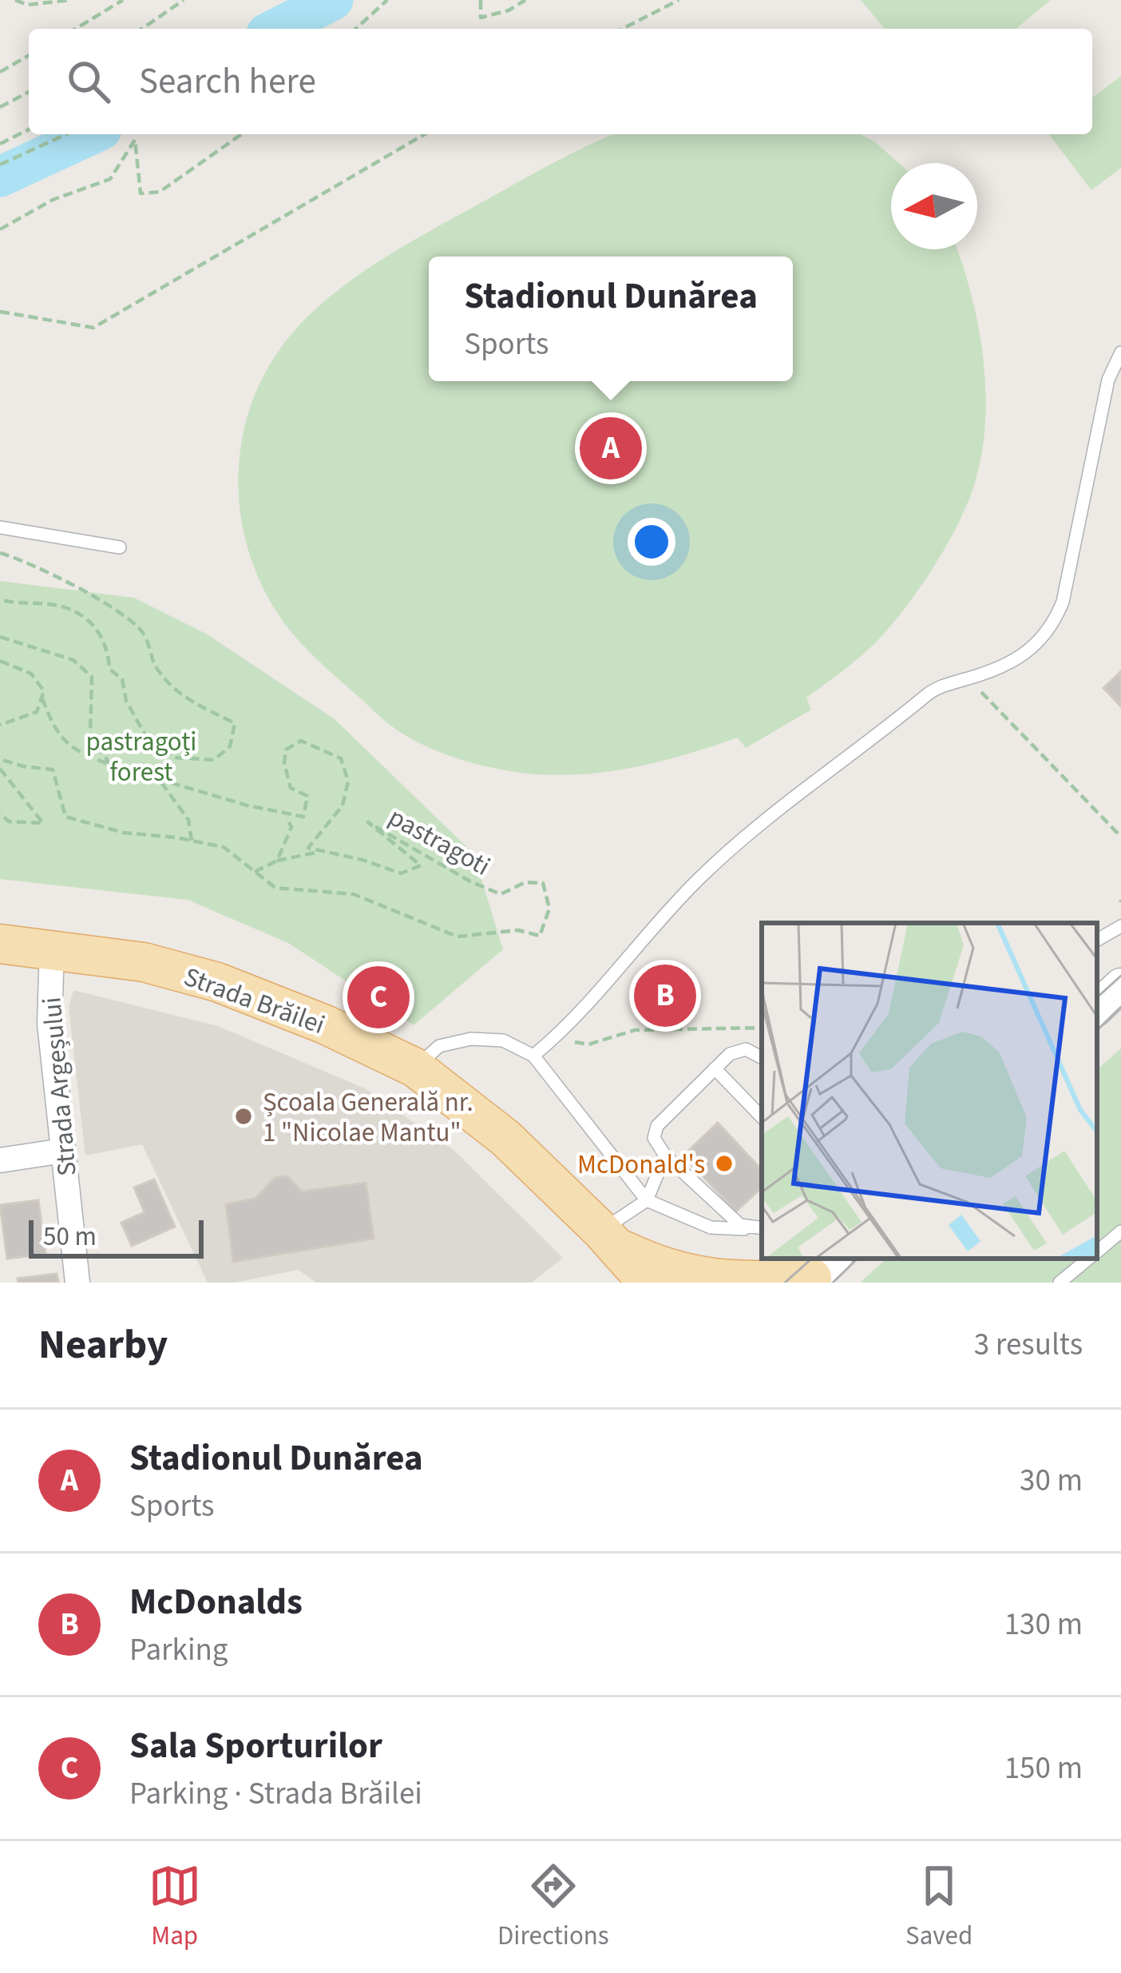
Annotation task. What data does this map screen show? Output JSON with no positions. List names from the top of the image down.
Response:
{
  "streets": {
    "main road": ["Strada Brăilei"],
    "street": ["Strada Argeșului"],
    "path": ["pastragoti"]
  },
  "crossings": [
    ["Strada Brăilei", "Strada Argeșului"]
  ],
  "parks": ["pastragoți forest"],
  "places": ["Școala Generală nr. 1 \"Nicolae Mantu\"", "McDonald's"],
  "scale_bar": "50 m",
  "north": "left",
  "page": {
    "search": "Search here",
    "popup": ["Stadionul Dunărea", "Sports"],
    "pins": ["A", "B", "C"],
    "scale": "50 m",
    "heading": ["Nearby", "3 results"],
    "list": [
      {
        "mark": "A",
        "name": "Stadionul Dunărea",
        "note": "Sports",
        "value": "30 m"
      },
      {
        "mark": "B",
        "name": "McDonalds",
        "note": "Parking",
        "value": "130 m"
      },
      {
        "mark": "C",
        "name": "Sala Sporturilor",
        "note": "Parking · Strada Brăilei",
        "value": "150 m"
      }
    ],
    "nav": ["Map", "Directions", "Saved"]
  }
}
